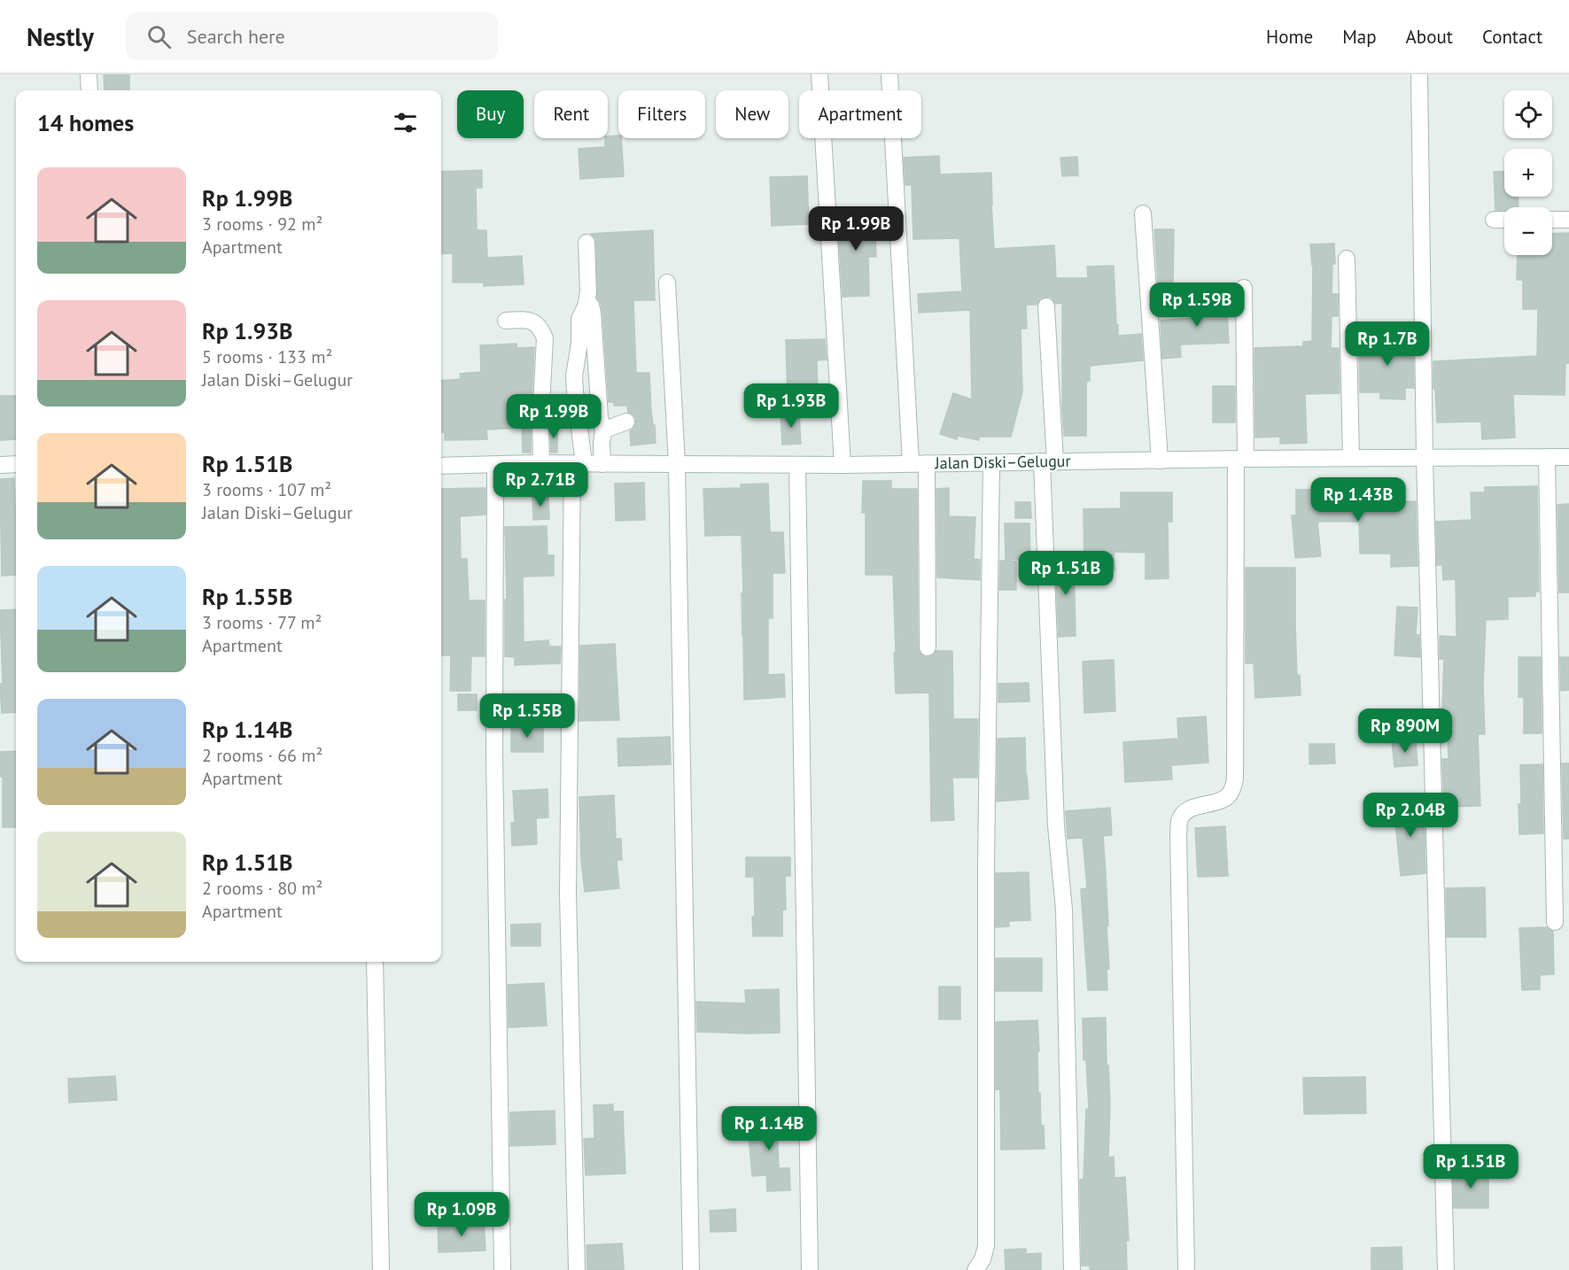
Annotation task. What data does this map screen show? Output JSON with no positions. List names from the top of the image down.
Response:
{
  "streets": {
    "street": ["Jalan Diski–Gelugur"]
  },
  "page": {
    "header": "Nestly",
    "search": "Search here",
    "nav": [
      "Home",
      "Map",
      "About",
      "Contact"
    ],
    "map_buttons": ["+", "−"],
    "chip": [
      "Buy",
      "Rent",
      "Filters",
      "New",
      "Apartment"
    ],
    "heading": "14 homes",
    "list": [
      {
        "name": "Rp 1.99B",
        "note": "3 rooms · 92 m² · Apartment"
      },
      {
        "name": "Rp 1.93B",
        "note": "5 rooms · 133 m² · Jalan Diski–Gelugur"
      },
      {
        "name": "Rp 1.51B",
        "note": "3 rooms · 107 m² · Jalan Diski–Gelugur"
      },
      {
        "name": "Rp 1.55B",
        "note": "3 rooms · 77 m² · Apartment"
      },
      {
        "name": "Rp 1.14B",
        "note": "2 rooms · 66 m² · Apartment"
      },
      {
        "name": "Rp 1.51B",
        "note": "2 rooms · 80 m² · Apartment"
      }
    ],
    "price": [
      "Rp 1.99B",
      "Rp 1.59B",
      "Rp 1.7B",
      "Rp 1.93B",
      "Rp 1.99B",
      "Rp 2.71B",
      "Rp 1.43B",
      "Rp 1.51B",
      "Rp 1.55B",
      "Rp 890M",
      "Rp 2.04B",
      "Rp 1.14B",
      "Rp 1.51B",
      "Rp 1.09B"
    ]
  }
}
